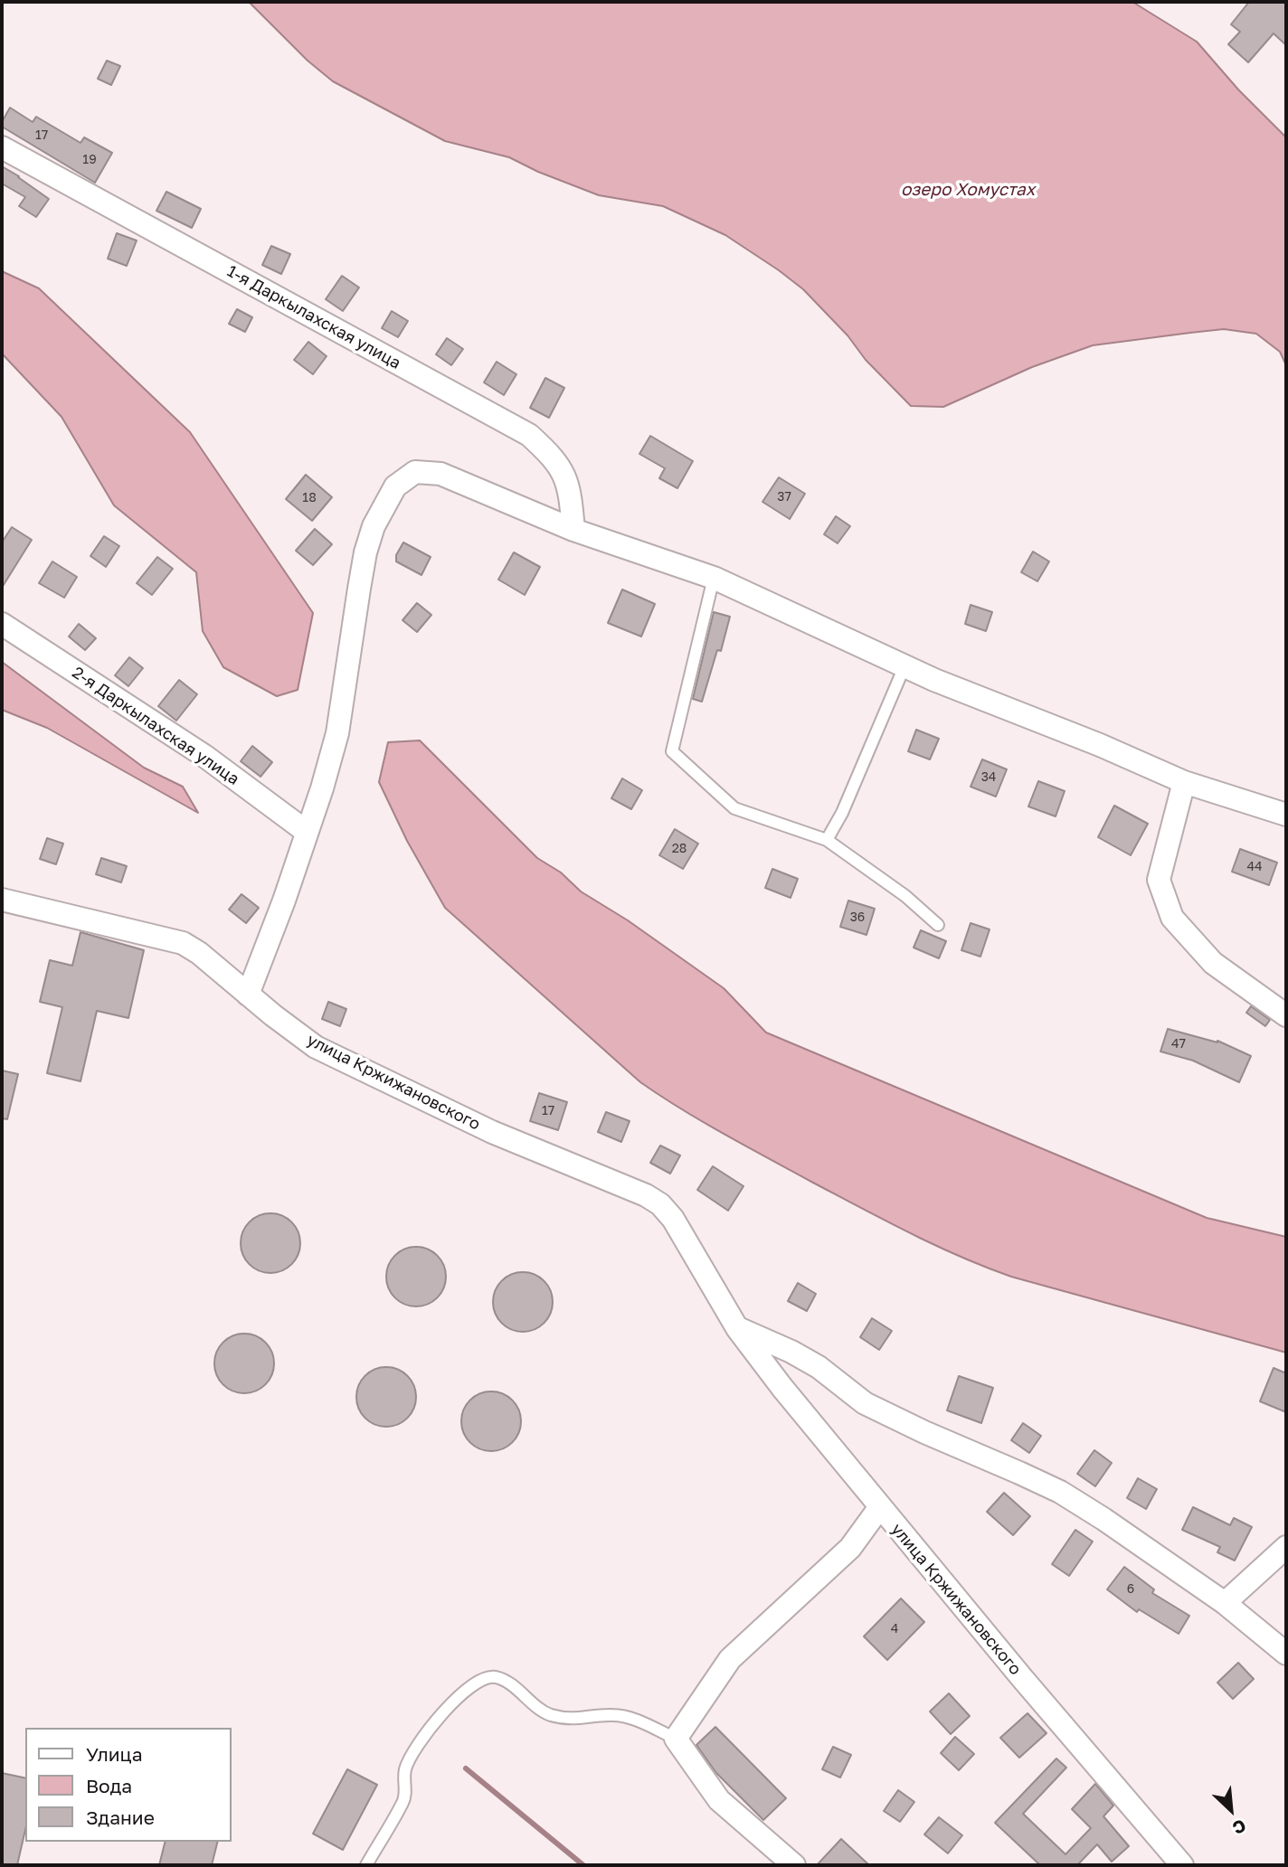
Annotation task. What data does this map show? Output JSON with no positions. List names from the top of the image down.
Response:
{
  "streets": {
    "street": ["1-я Даркылахская улица", "2-я Даркылахская улица", "улица Кржижановского"]
  },
  "water": ["озеро Хомустах"],
  "house_numbers": [
    "17",
    "19",
    "37",
    "18",
    "34",
    "28",
    "44",
    "36",
    "47",
    "17",
    "6",
    "4"
  ],
  "legend": ["Улица", "Вода", "Здание"],
  "north": "bottom right"
}
